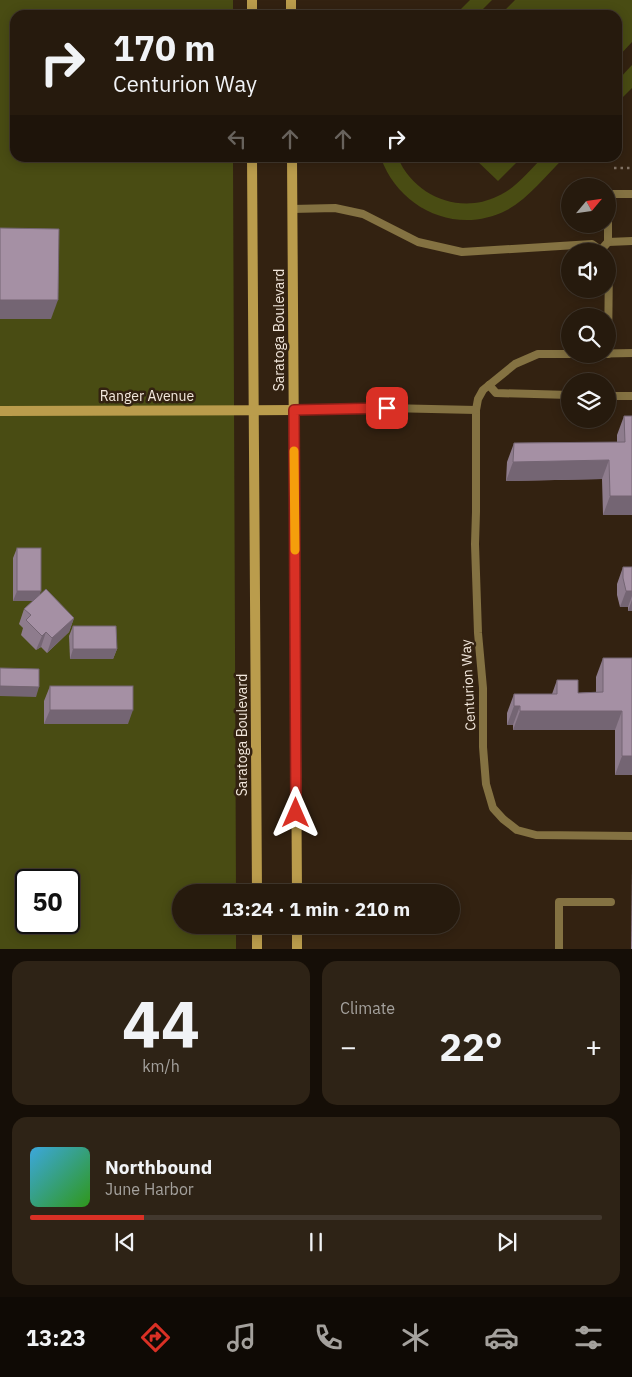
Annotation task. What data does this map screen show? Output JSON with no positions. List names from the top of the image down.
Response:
{
  "streets": {
    "main road": ["Saratoga Boulevard", "Ranger Avenue"],
    "lane": ["Centurion Way"]
  },
  "crossings": [
    ["Saratoga Boulevard", "Ranger Avenue"]
  ],
  "north": "top right",
  "page": {
    "turn": ["170 m", "Centurion Way"],
    "limit": "50",
    "trip": "13:24 · 1 min · 210 m",
    "tile": [
      ["44", "km/h"],
      "Climate"
    ],
    "heat": ["−", "22°", "+"],
    "song": ["Northbound", "June Harbor"],
    "tabs": "13:23"
  }
}
